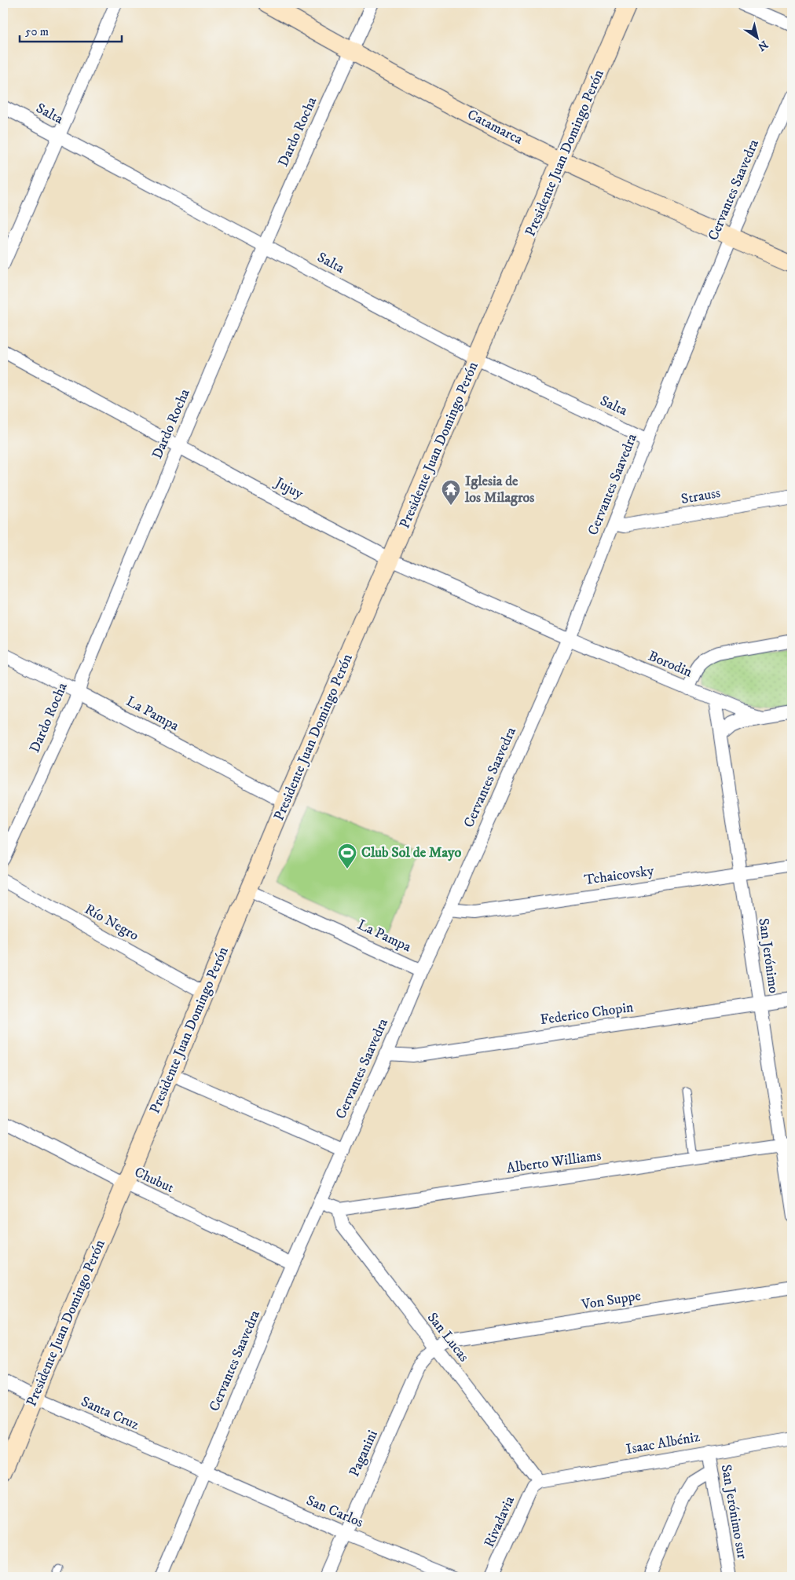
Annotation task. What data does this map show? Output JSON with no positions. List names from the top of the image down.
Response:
{
  "streets": {
    "street": [
      "Salta",
      "Catamarca",
      "Dardo Rocha",
      "Presidente Juan Domingo Perón",
      "Cervantes Saavedra",
      "Jujuy",
      "Strauss",
      "Borodin",
      "La Pampa",
      "Tchaicovsky",
      "Río Negro",
      "San Jerónimo",
      "Federico Chopin",
      "Alberto Williams",
      "Chubut",
      "Von Suppe",
      "San Lucas",
      "Santa Cruz",
      "Isaac Albéniz",
      "Paganini",
      "San Carlos",
      "San Jerónimo sur",
      "Rivadavia"
    ]
  },
  "crossings": [
    ["Salta", "Dardo Rocha"],
    ["Salta", "Presidente Juan Domingo Perón"],
    ["Salta", "Cervantes Saavedra"],
    ["Catamarca", "Dardo Rocha"],
    ["Catamarca", "Presidente Juan Domingo Perón"],
    ["Catamarca", "Cervantes Saavedra"],
    ["Dardo Rocha", "Jujuy"],
    ["Dardo Rocha", "La Pampa"],
    ["Presidente Juan Domingo Perón", "Jujuy"],
    ["Presidente Juan Domingo Perón", "La Pampa"],
    ["Presidente Juan Domingo Perón", "Río Negro"],
    ["Presidente Juan Domingo Perón", "Chubut"],
    ["Presidente Juan Domingo Perón", "Santa Cruz"],
    ["Cervantes Saavedra", "Jujuy"],
    ["Cervantes Saavedra", "Strauss"],
    ["Cervantes Saavedra", "Borodin"],
    ["Cervantes Saavedra", "La Pampa"],
    ["Cervantes Saavedra", "Tchaicovsky"],
    ["Cervantes Saavedra", "Federico Chopin"],
    ["Cervantes Saavedra", "Alberto Williams"],
    ["Cervantes Saavedra", "Chubut"],
    ["Cervantes Saavedra", "Santa Cruz"],
    ["Cervantes Saavedra", "San Carlos"],
    ["Jujuy", "Borodin"],
    ["Borodin", "San Jerónimo"],
    ["Tchaicovsky", "San Jerónimo"],
    ["San Jerónimo", "Federico Chopin"],
    ["San Jerónimo", "Alberto Williams"],
    ["Alberto Williams", "San Lucas"],
    ["Von Suppe", "San Lucas"],
    ["Von Suppe", "Paganini"],
    ["San Lucas", "Isaac Albéniz"],
    ["San Lucas", "Paganini"],
    ["San Lucas", "Rivadavia"],
    ["Santa Cruz", "San Carlos"],
    ["Isaac Albéniz", "San Jerónimo sur"],
    ["Isaac Albéniz", "Rivadavia"],
    ["Paganini", "San Carlos"]
  ],
  "places": {
    "temple": ["Iglesia de los Milagros"],
    "sports": ["Club Sol de Mayo"]
  },
  "scale_bar": "50 m",
  "north": "bottom right"
}
